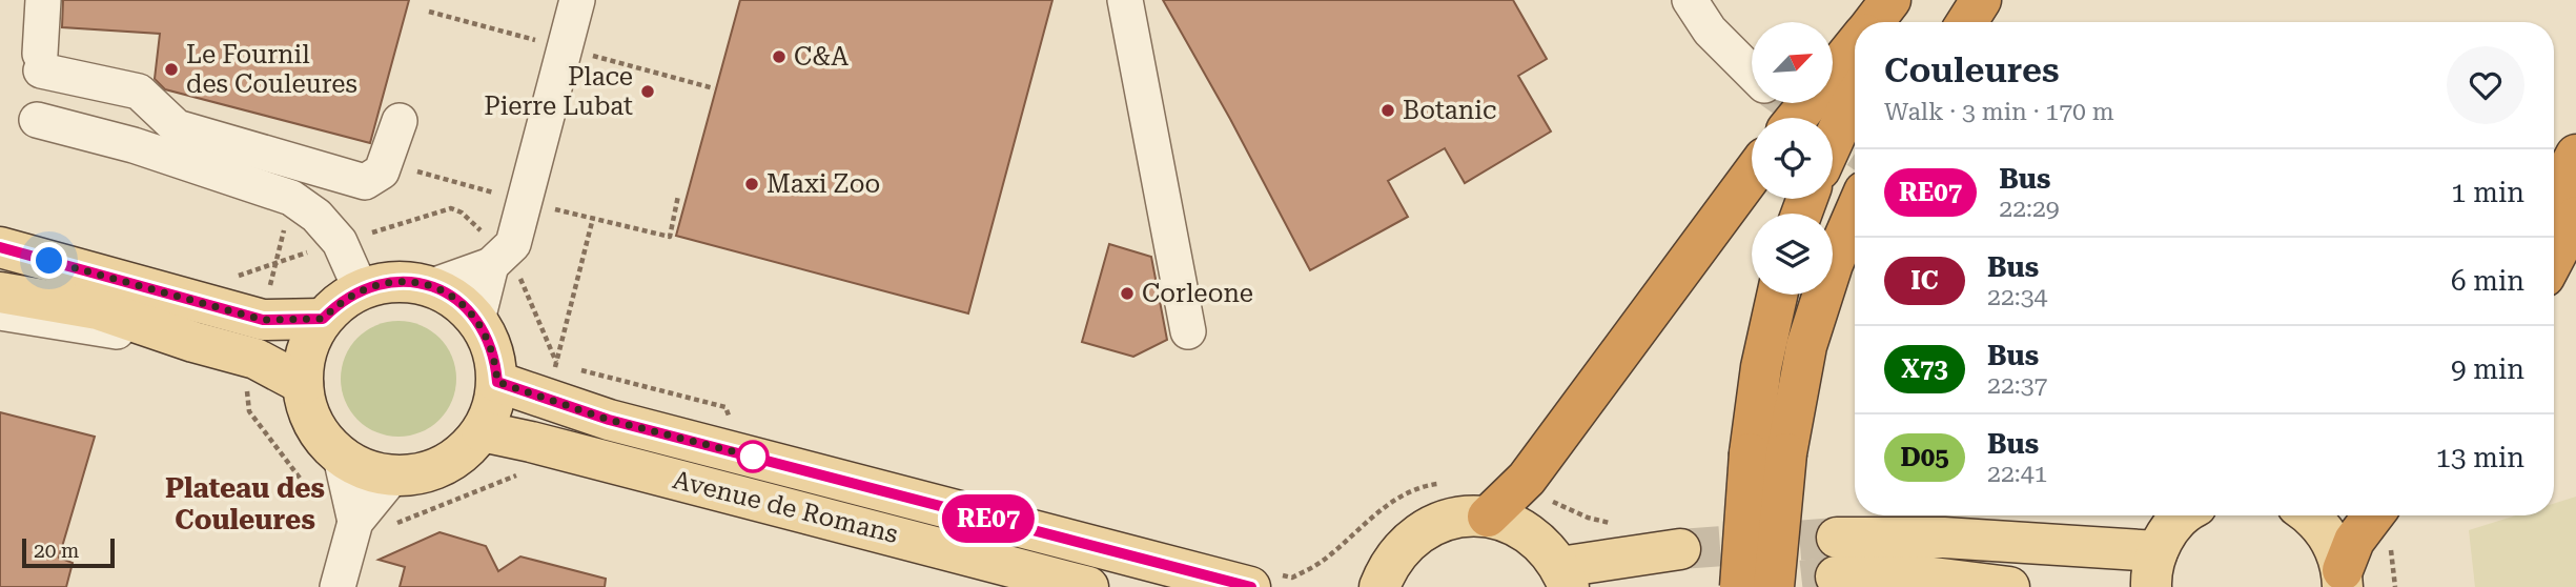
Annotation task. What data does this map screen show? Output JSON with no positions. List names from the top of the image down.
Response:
{
  "streets": {
    "main road": ["Avenue de Romans"]
  },
  "districts": ["Plateau des Couleures"],
  "places": [
    "C&A",
    "Le Fournil des Couleures",
    "Place Pierre Lubat",
    "Botanic",
    "Maxi Zoo",
    "Corleone"
  ],
  "lines": ["bus line RE07"],
  "scale_bar": "20 m",
  "north": "top right",
  "page": {
    "on_map": "RE07",
    "heading": ["Couleures", "Walk · 3 min · 170 m"],
    "list": [
      {
        "mark": "RE07",
        "name": "Bus",
        "note": "22:29",
        "value": "1 min"
      },
      {
        "mark": "IC",
        "name": "Bus",
        "note": "22:34",
        "value": "6 min"
      },
      {
        "mark": "X73",
        "name": "Bus",
        "note": "22:37",
        "value": "9 min"
      },
      {
        "mark": "D05",
        "name": "Bus",
        "note": "22:41",
        "value": "13 min"
      }
    ],
    "scale": "20 m"
  }
}
